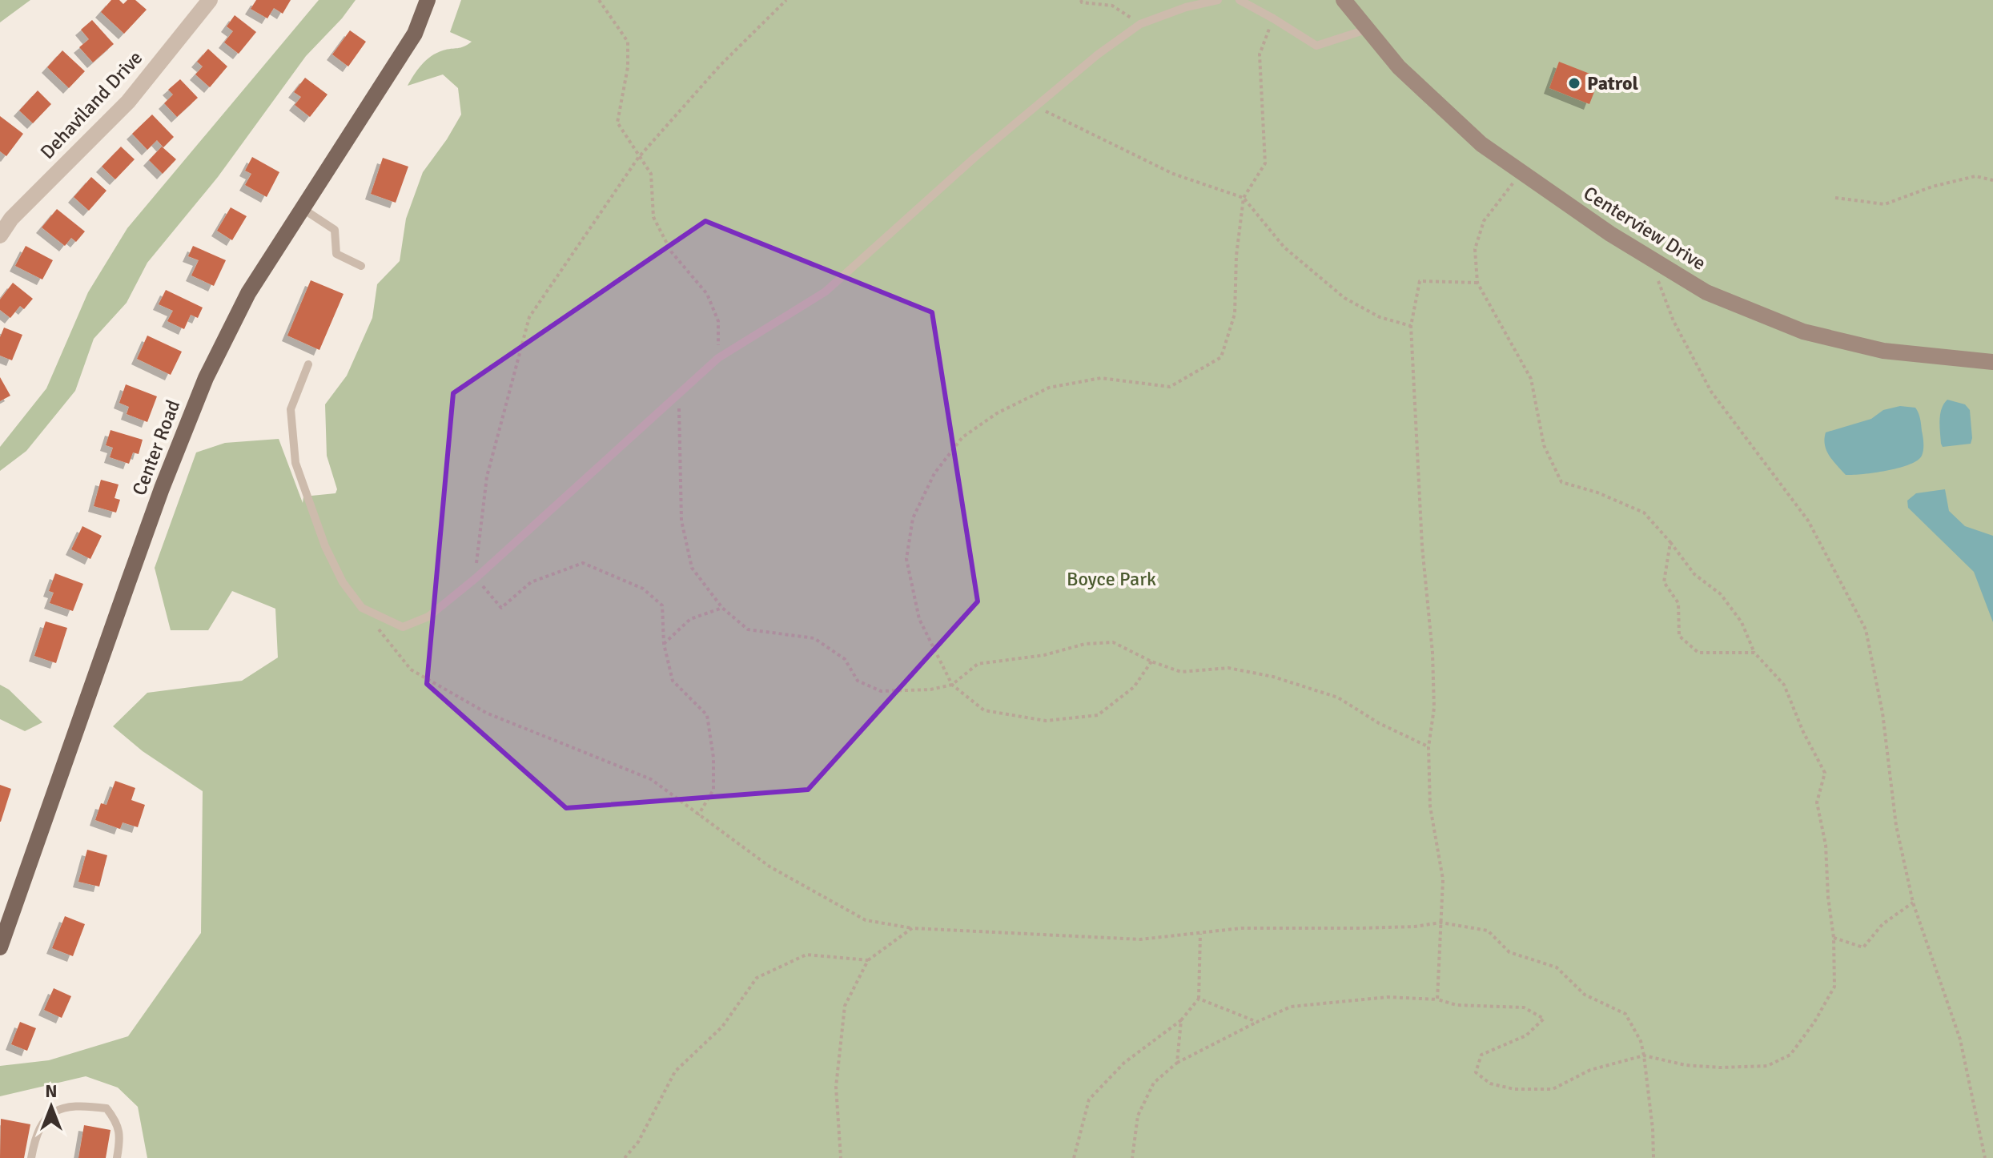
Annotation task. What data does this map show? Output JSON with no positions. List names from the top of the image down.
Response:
{
  "streets": {
    "main road": ["Center Road"],
    "street": ["Dehaviland Drive", "Centerview Drive"]
  },
  "parks": ["Boyce Park"],
  "places": ["Patrol"],
  "north": "top"
}
